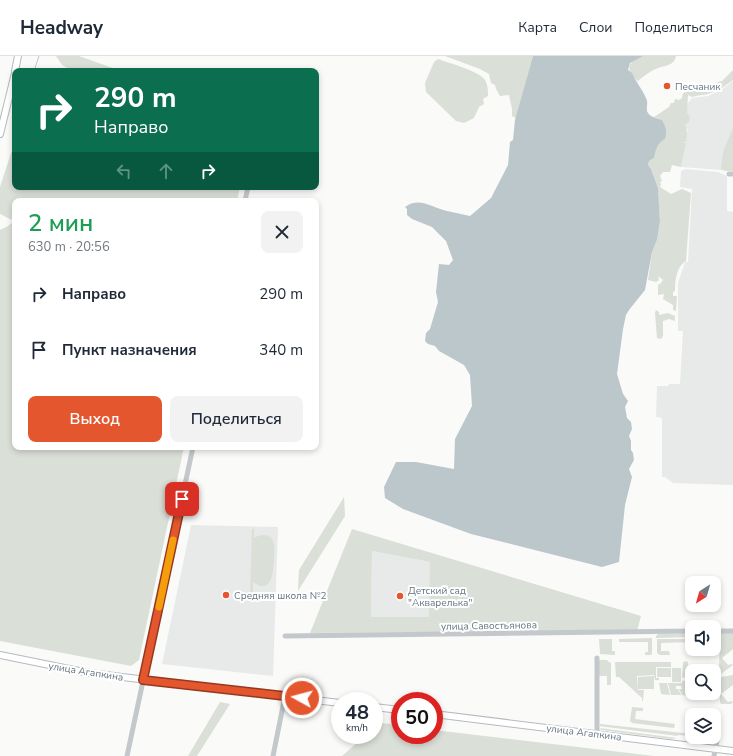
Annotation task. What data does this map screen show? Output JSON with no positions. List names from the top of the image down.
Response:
{
  "streets": {
    "main road": ["улица Агапкина"],
    "street": ["улица Савостьянова"]
  },
  "places": ["Песчаник", "Средняя школа №2", "Детский сад \"Акварелька\""],
  "north": "bottom left",
  "page": {
    "header": "Headway",
    "nav": ["Карта", "Слои", "Поделиться"],
    "turn": ["290 m", "Направо"],
    "heading": ["2 мин", "630 m · 20:56"],
    "list": [
      {
        "name": "Направо",
        "value": "290 m"
      },
      {
        "name": "Пункт назначения",
        "value": "340 m"
      }
    ],
    "buttons": ["Выход", "Поделиться"],
    "speed": "48 km/h",
    "limit": "50"
  }
}
